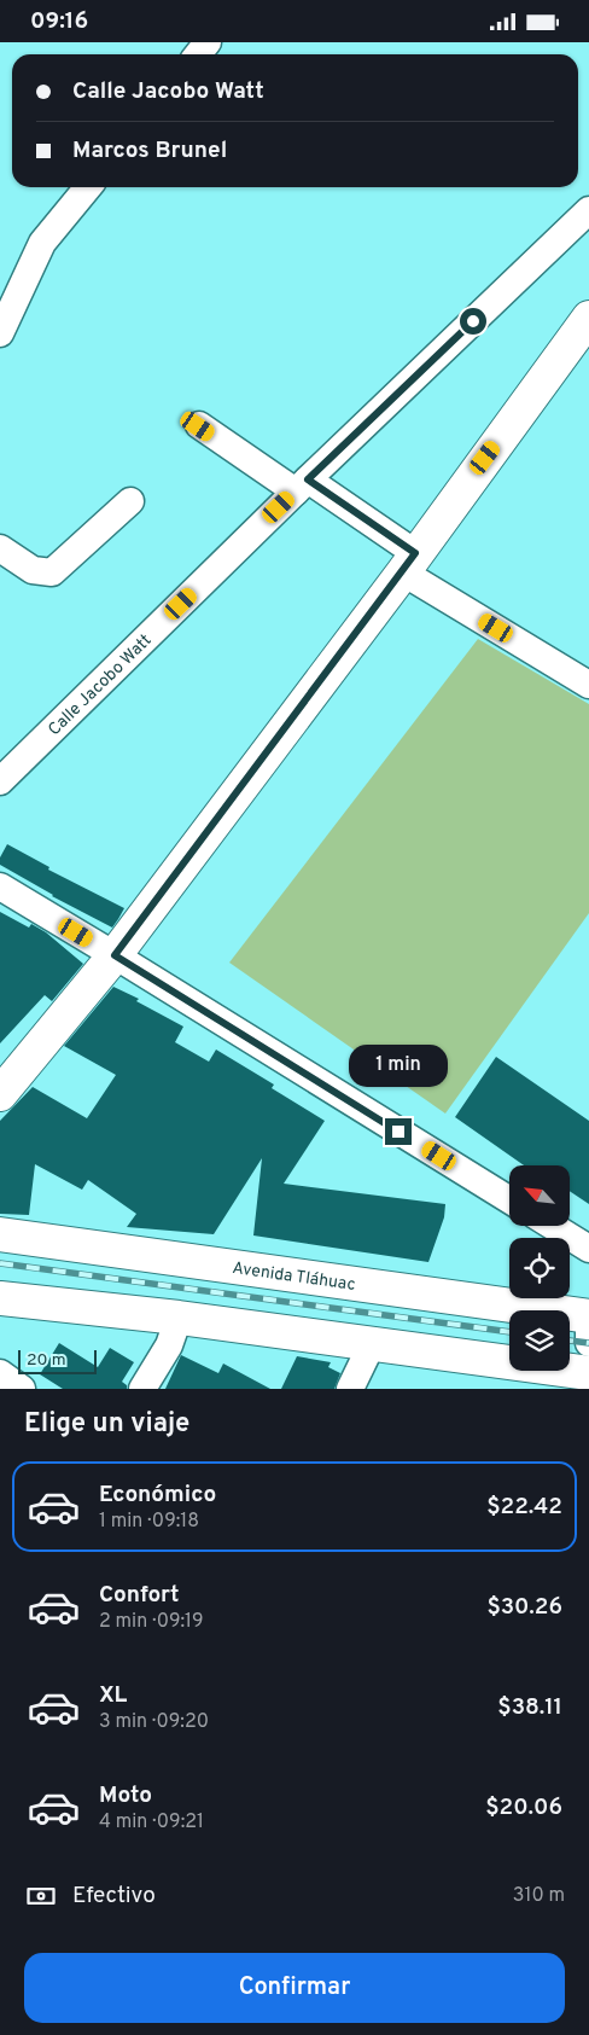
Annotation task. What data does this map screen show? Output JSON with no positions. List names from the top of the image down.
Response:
{
  "streets": {
    "main road": ["Avenida Tláhuac"],
    "street": ["Calle Jacobo Watt"]
  },
  "scale_bar": "20 m",
  "north": "top left",
  "page": {
    "status": "09:16",
    "banner": ["Calle Jacobo Watt", "Marcos Brunel"],
    "bubble": "1 min",
    "scale": "20 m",
    "heading": "Elige un viaje",
    "list": [
      {
        "name": "Económico",
        "note": "1 min · 09:18",
        "value": "$22.42"
      },
      {
        "name": "Confort",
        "note": "2 min · 09:19",
        "value": "$30.26"
      },
      {
        "name": "XL",
        "note": "3 min · 09:20",
        "value": "$38.11"
      },
      {
        "name": "Moto",
        "note": "4 min · 09:21",
        "value": "$20.06"
      }
    ],
    "pay": ["Efectivo", "310 m"],
    "buttons": "Confirmar"
  }
}
